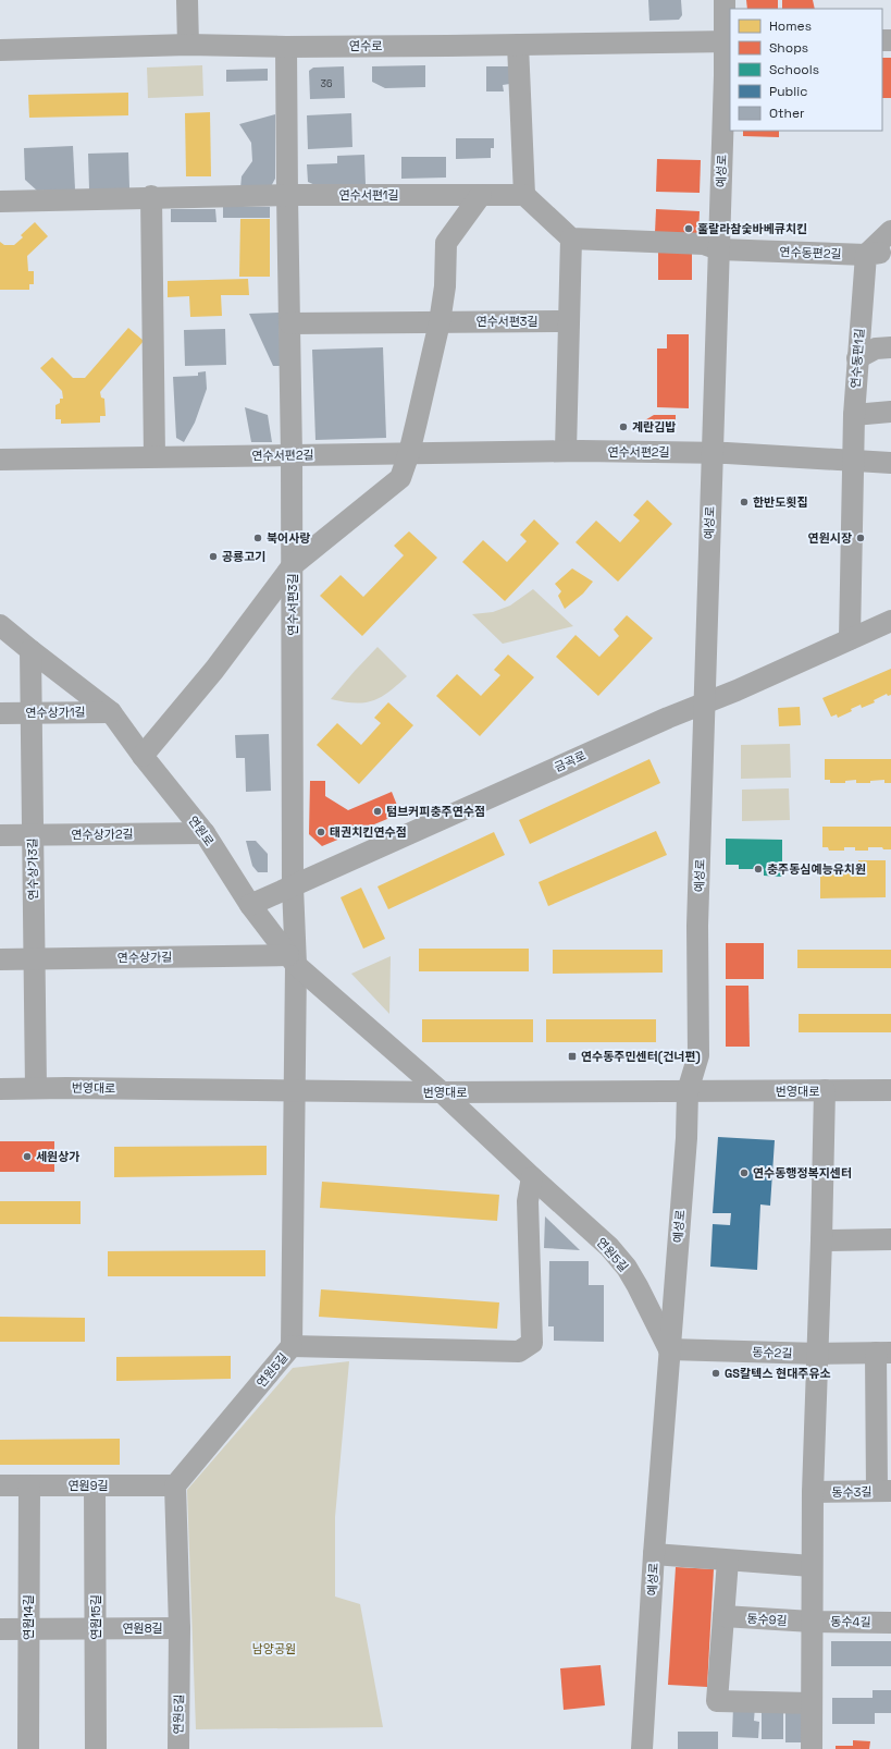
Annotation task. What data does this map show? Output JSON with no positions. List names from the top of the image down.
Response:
{
  "streets": {
    "street": [
      "연수로",
      "예성로",
      "연수서편1길",
      "연수동편2길",
      "연수서편3길",
      "연수동편1길",
      "연수서편2길",
      "연수상가1길",
      "금곡로",
      "연원로",
      "연수상가2길",
      "연수상가3길",
      "연수상가길",
      "번영대로",
      "연원5길",
      "동수2길",
      "연원9길",
      "동수3길",
      "연원14길",
      "연원15길",
      "동수9길",
      "동수4길",
      "연원8길"
    ]
  },
  "crossings": [
    ["연수로", "예성로"],
    ["연수로", "연수서편3길"],
    ["예성로", "연수동편2길"],
    ["예성로", "연수서편2길"],
    ["예성로", "금곡로"],
    ["예성로", "번영대로"],
    ["예성로", "연원5길"],
    ["예성로", "동수2길"],
    ["연수서편1길", "연수서편3길"],
    ["연수동편2길", "연수동편1길"],
    ["연수서편3길", "연수서편2길"],
    ["연수서편3길", "금곡로"],
    ["연수서편3길", "연원로"],
    ["연수서편3길", "연수상가길"],
    ["연수동편1길", "금곡로"],
    ["연수상가1길", "연원로"],
    ["연수상가1길", "연수상가3길"],
    ["금곡로", "연원로"],
    ["연원로", "연수상가2길"],
    ["연원로", "연수상가3길"],
    ["연원로", "연수상가길"],
    ["연원로", "번영대로"],
    ["연원로", "연원5길"],
    ["연수상가2길", "연수상가3길"],
    ["연수상가3길", "연수상가길"],
    ["연수상가3길", "번영대로"],
    ["번영대로", "연원5길"],
    ["연원5길", "동수2길"],
    ["연원5길", "연원9길"],
    ["연원5길", "연원8길"],
    ["동수2길", "동수3길"],
    ["연원9길", "연원14길"],
    ["연원9길", "연원15길"],
    ["연원14길", "연원8길"],
    ["연원15길", "연원8길"],
    ["동수9길", "동수4길"]
  ],
  "parks": ["남양공원"],
  "places": {
    "other": [
      "훌랄라참숯바베큐치킨",
      "계란김밥",
      "한반도횟집",
      "북어사랑",
      "연원시장",
      "공룡고기",
      "텀브커피충주연수점",
      "태권치킨연수점",
      "충주동심예능유치원",
      "세원상가",
      "연수동행정복지센터",
      "GS칼텍스 현대주유소"
    ],
    "transit": ["연수동주민센터(건너편)"]
  },
  "house_numbers": ["36"],
  "legend": [
    "Homes",
    "Shops",
    "Schools",
    "Public",
    "Other"
  ]
}
